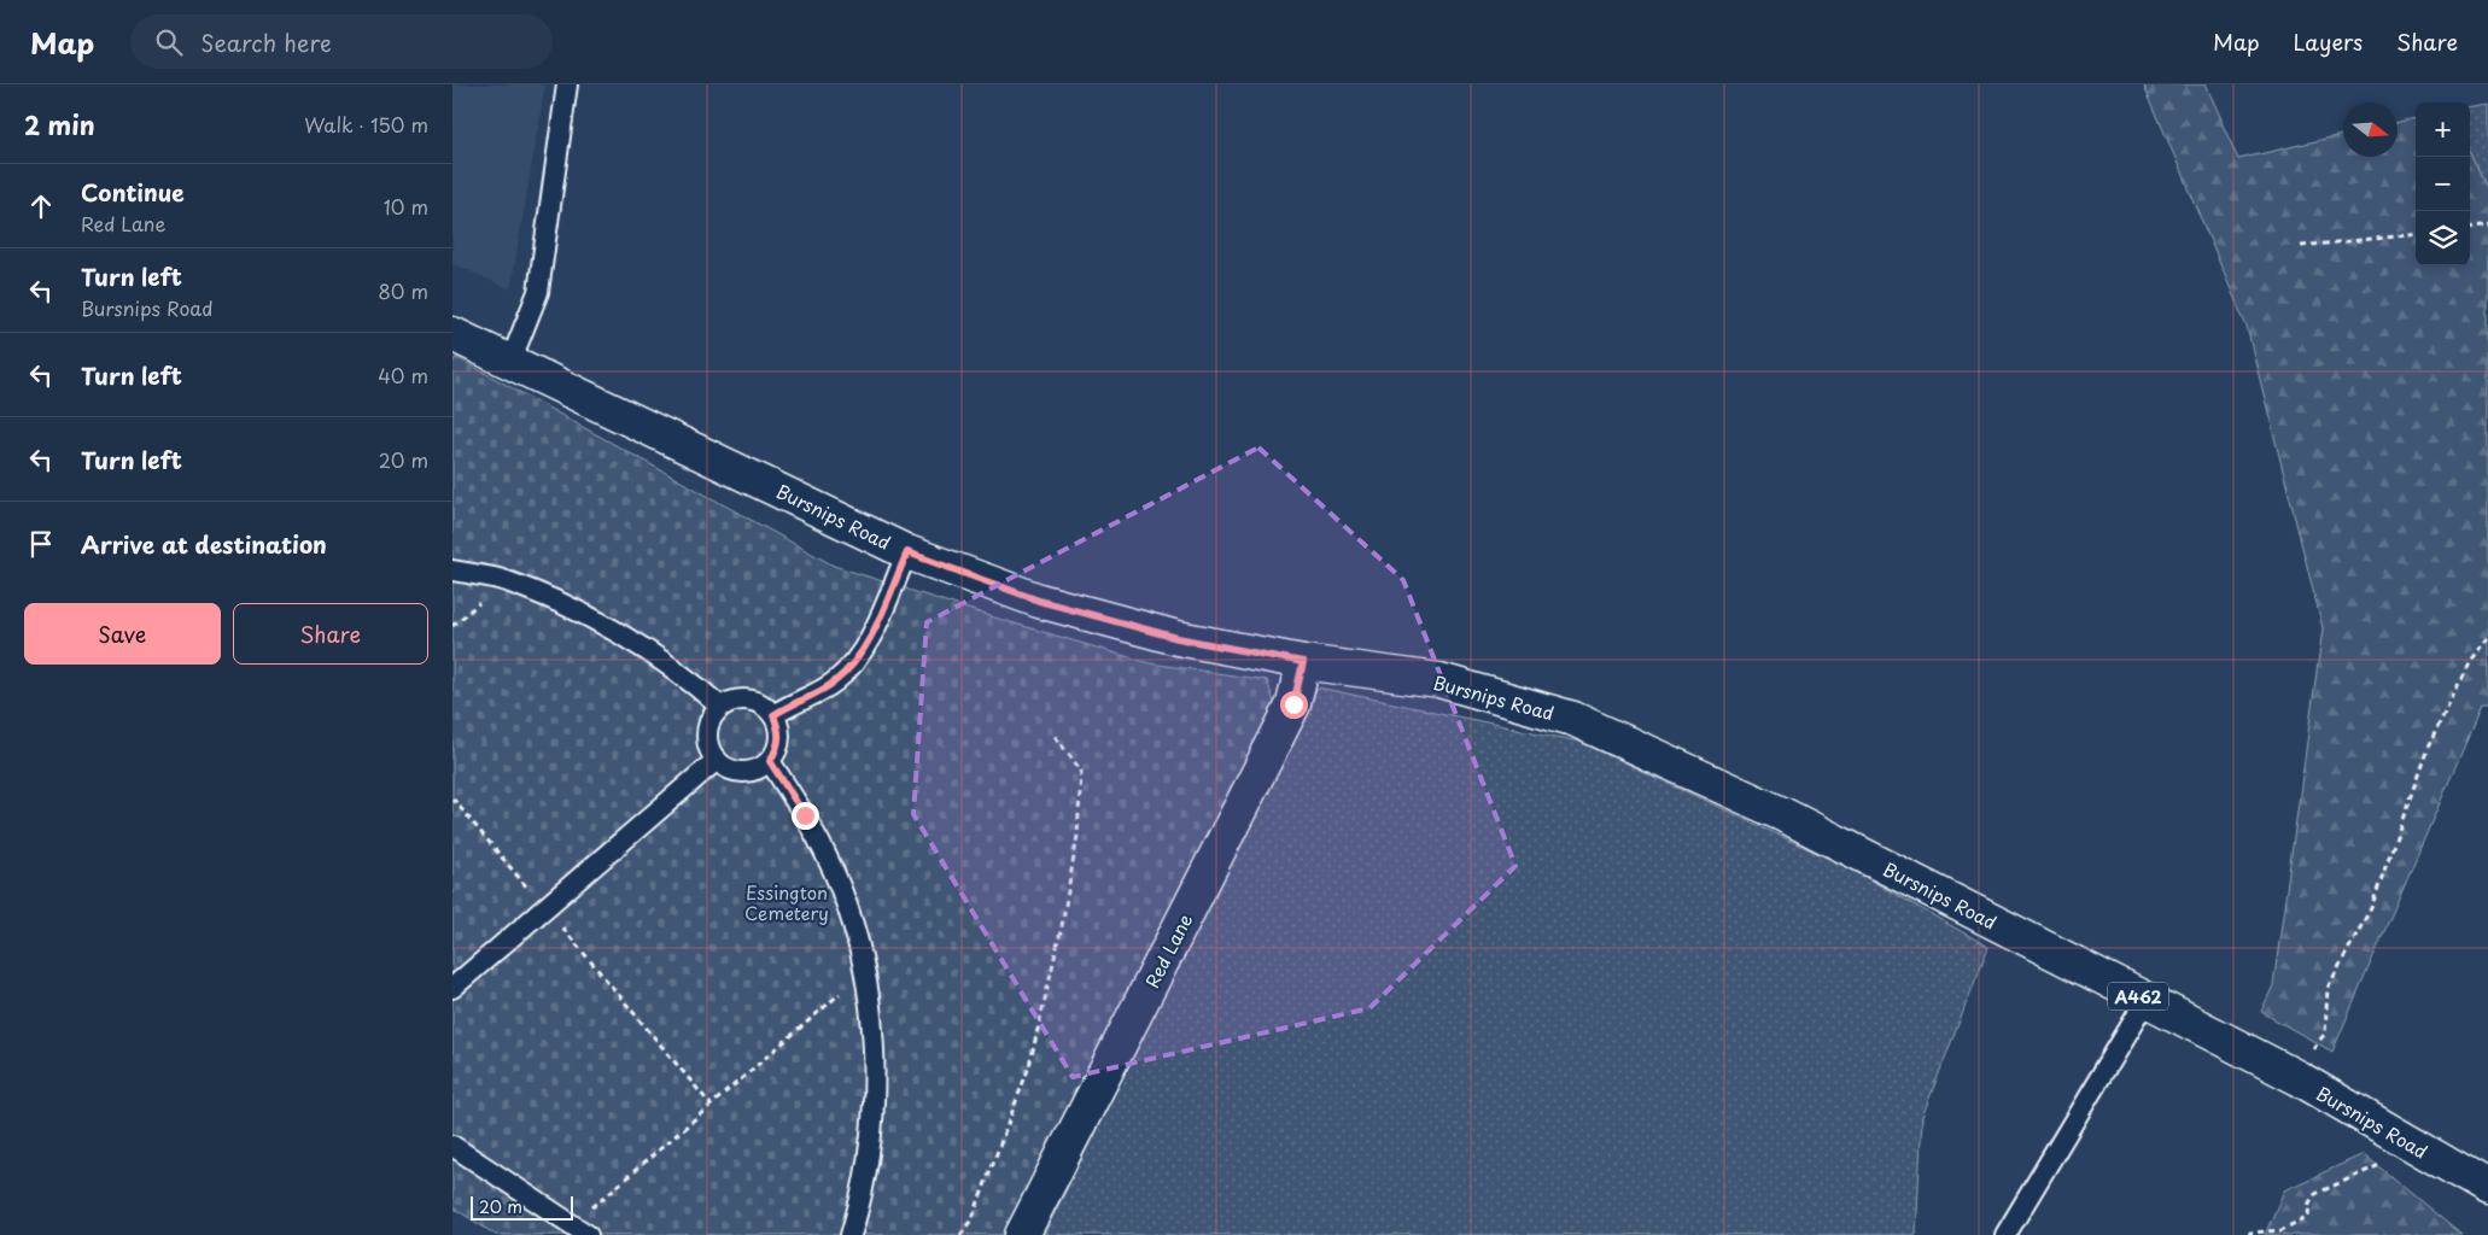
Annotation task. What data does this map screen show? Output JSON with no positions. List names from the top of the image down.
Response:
{
  "streets": {
    "main road": ["Bursnips Road", "Red Lane", "A462"]
  },
  "crossings": [
    ["Bursnips Road", "Red Lane"]
  ],
  "parks": ["Essington Cemetery"],
  "scale_bar": "20 m",
  "north": "right",
  "page": {
    "header": "Map",
    "search": "Search here",
    "nav": ["Map", "Layers", "Share"],
    "heading": ["2 min", "Walk · 150 m"],
    "map_buttons": ["+", "−"],
    "list": [
      ["Continue", "Red Lane", "10 m"],
      ["Turn left", "Bursnips Road", "80 m"],
      ["Turn left", "40 m"],
      ["Turn left", "20 m"],
      "Arrive at destination"
    ],
    "buttons": ["Save", "Share"],
    "scale": "20 m"
  }
}
